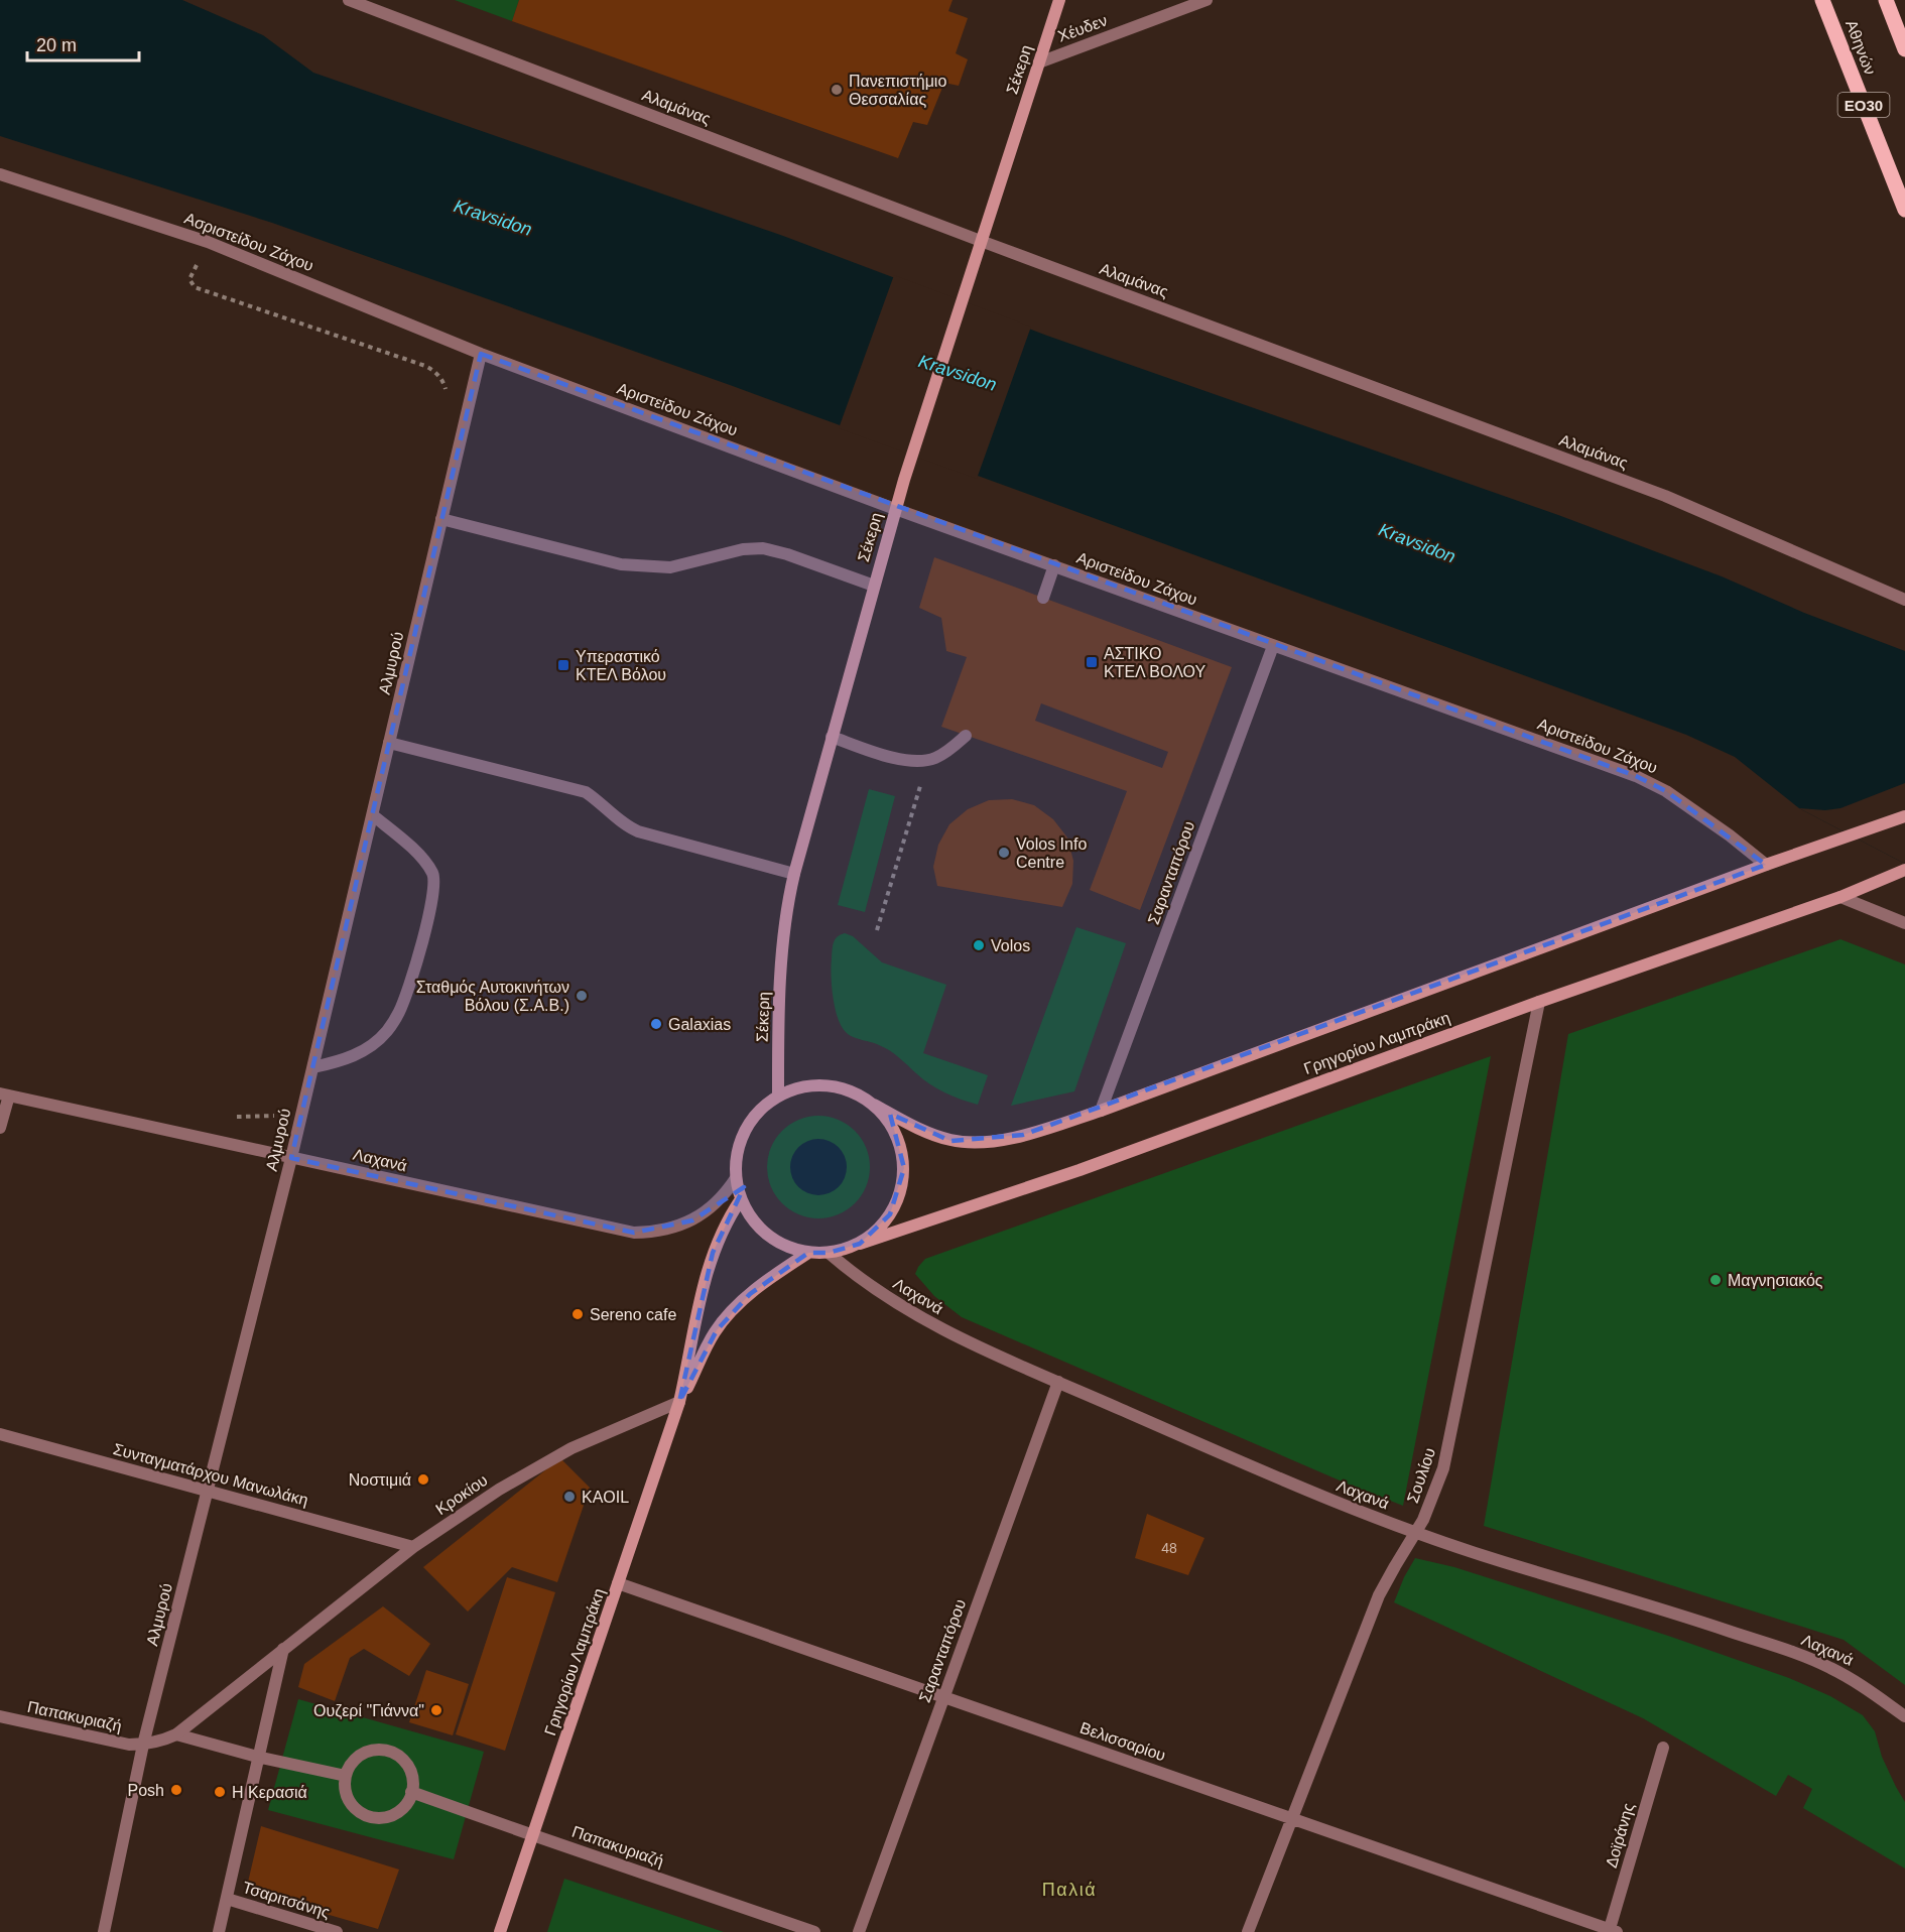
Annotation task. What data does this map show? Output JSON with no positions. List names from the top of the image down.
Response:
{
  "streets": {
    "main road": [
      "Αθηνών",
      "Σέκερη",
      "ΕΟ30",
      "Γρηγορίου Λαμπράκη"
    ],
    "street": [
      "Χέυδεν",
      "Αλαμάνας",
      "Ασριστείδου Ζάχου",
      "Αριστείδου Ζάχου",
      "Αλμυρού",
      "Σαρανταπόρου",
      "Λαχανά",
      "Συνταγματάρχου Μανωλάκη",
      "Σουλίου",
      "Κροκίου",
      "Παπακυριαζή",
      "Βελισσαρίου",
      "Δοϊράνης",
      "Τσαριτσάνης"
    ]
  },
  "crossings": [
    ["Χέυδεν", "Σέκερη"],
    ["Σέκερη", "Αλαμάνας"],
    ["Σέκερη", "Αριστείδου Ζάχου"],
    ["Σέκερη", "Γρηγορίου Λαμπράκη"],
    ["Σέκερη", "Λαχανά"],
    ["Ασριστείδου Ζάχου", "Αριστείδου Ζάχου"],
    ["Ασριστείδου Ζάχου", "Αλμυρού"],
    ["Αριστείδου Ζάχου", "Αλμυρού"],
    ["Αριστείδου Ζάχου", "Σαρανταπόρου"],
    ["Αριστείδου Ζάχου", "Γρηγορίου Λαμπράκη"],
    ["Αλμυρού", "Λαχανά"],
    ["Αλμυρού", "Συνταγματάρχου Μανωλάκη"],
    ["Αλμυρού", "Κροκίου"],
    ["Αλμυρού", "Παπακυριαζή"],
    ["Σαρανταπόρου", "Γρηγορίου Λαμπράκη"],
    ["Σαρανταπόρου", "Λαχανά"],
    ["Σαρανταπόρου", "Βελισσαρίου"],
    ["Γρηγορίου Λαμπράκη", "Λαχανά"],
    ["Γρηγορίου Λαμπράκη", "Σουλίου"],
    ["Γρηγορίου Λαμπράκη", "Κροκίου"],
    ["Γρηγορίου Λαμπράκη", "Παπακυριαζή"],
    ["Γρηγορίου Λαμπράκη", "Βελισσαρίου"],
    ["Λαχανά", "Σουλίου"],
    ["Συνταγματάρχου Μανωλάκη", "Κροκίου"],
    ["Σουλίου", "Βελισσαρίου"],
    ["Κροκίου", "Παπακυριαζή"],
    ["Βελισσαρίου", "Δοϊράνης"]
  ],
  "districts": ["Παλιά"],
  "water": ["Kravsidon"],
  "places": {
    "other": [
      "Πανεπιστήμιο Θεσσαλίας",
      "Volos Info Centre",
      "Volos",
      "Σταθμός Αυτοκινήτων Βόλου (Σ.Α.Β.)",
      "Galaxias",
      "Μαγνησιακός",
      "Sereno cafe",
      "Νοστιμιά",
      "KAOIL",
      "Ουζερί \"Γιάννα\"",
      "Posh",
      "Η Κερασιά"
    ],
    "transit": ["ΑΣΤΙΚΟ ΚΤΕΛ ΒΟΛΟΥ", "Υπεραστικό ΚΤΕΛ Βόλου"]
  },
  "house_numbers": ["48"],
  "scale_bar": "20 m"
}
